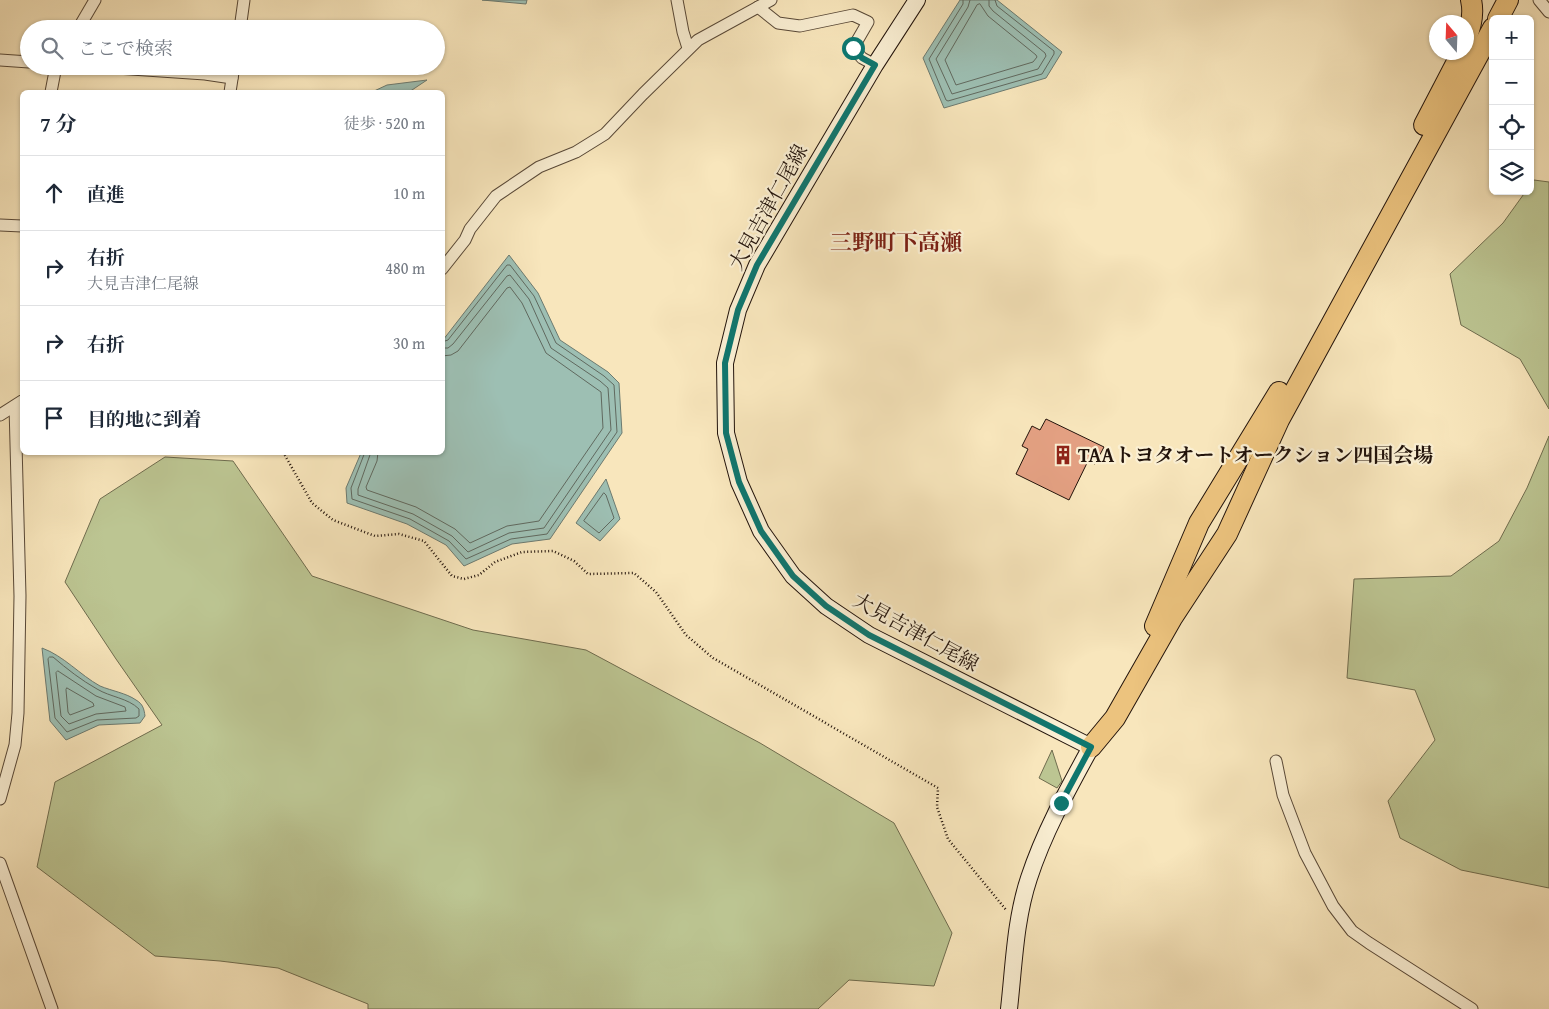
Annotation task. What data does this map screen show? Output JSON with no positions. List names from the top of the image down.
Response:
{
  "streets": {
    "main road": ["大見吉津仁尾線"]
  },
  "districts": ["三野町下高瀬"],
  "places": {
    "building": ["TAAトヨタオートオークション四国会場"]
  },
  "north": "top",
  "page": {
    "map_buttons": ["+", "−"],
    "search": "ここで検索",
    "heading": ["7 分", "徒歩 · 520 m"],
    "list": [
      ["直進", "10 m"],
      ["右折", "大見吉津仁尾線", "480 m"],
      ["右折", "30 m"],
      "目的地に到着"
    ]
  }
}
